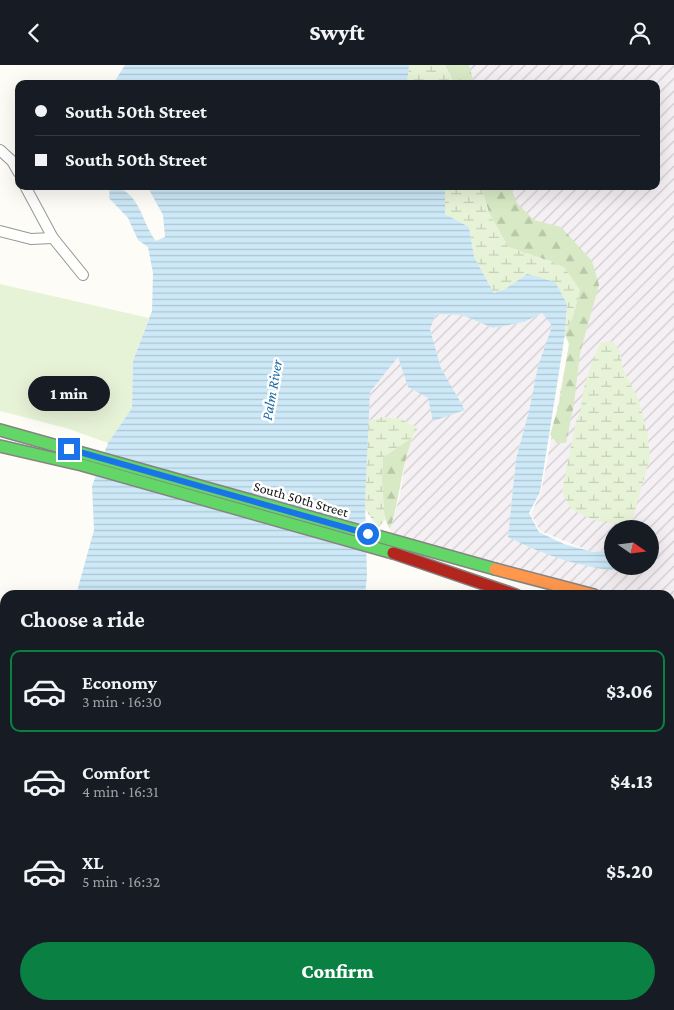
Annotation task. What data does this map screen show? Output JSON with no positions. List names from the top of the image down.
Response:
{
  "streets": {
    "main road": ["South 50th Street"]
  },
  "water": ["Palm River"],
  "north": "right",
  "page": {
    "header": "Swyft",
    "banner": ["South 50th Street", "South 50th Street"],
    "bubble": "1 min",
    "heading": "Choose a ride",
    "list": [
      {
        "name": "Economy",
        "note": "3 min · 16:30",
        "value": "$3.06"
      },
      {
        "name": "Comfort",
        "note": "4 min · 16:31",
        "value": "$4.13"
      },
      {
        "name": "XL",
        "note": "5 min · 16:32",
        "value": "$5.20"
      }
    ],
    "buttons": "Confirm"
  }
}
